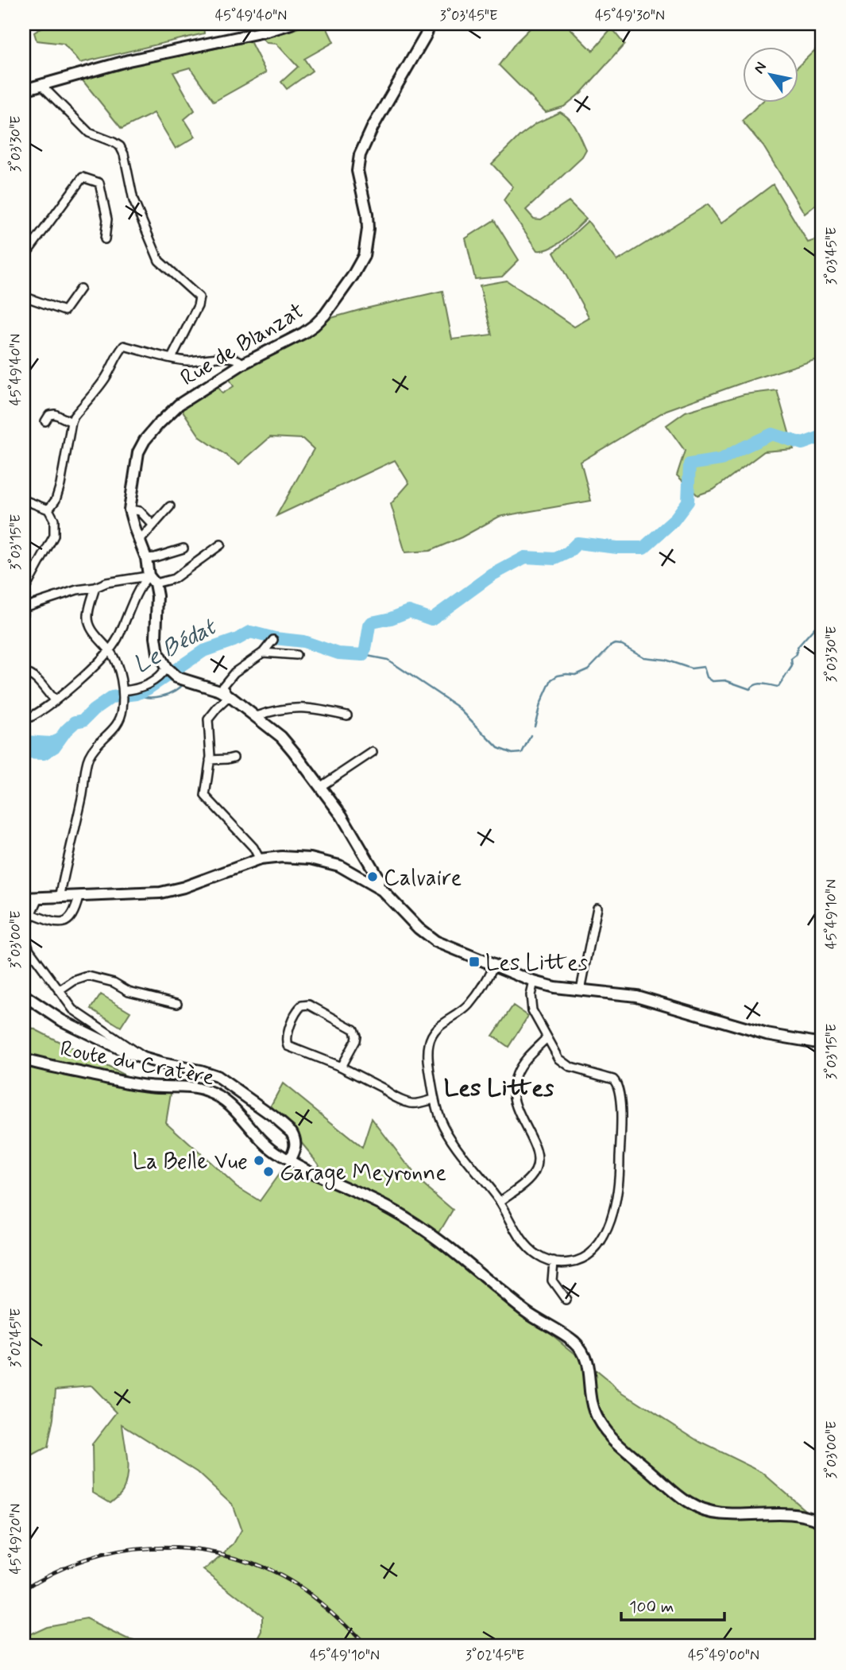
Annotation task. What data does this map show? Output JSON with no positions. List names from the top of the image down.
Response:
{
  "streets": {
    "street": ["Rue de Blanzat", "Route du Cratère"]
  },
  "districts": ["Les Littes"],
  "water": ["Le Bédat"],
  "places": {
    "other": ["Calvaire", "La Belle Vue", "Garage Meyronne"],
    "transit": ["Les Littes"]
  },
  "scale_bar": "100 m",
  "north": "top left",
  "coordinates": [
    "45°49'40\"N",
    "3°03'45\"E",
    "45°49'30\"N",
    "3°03'30\"E",
    "3°03'15\"E",
    "45°49'10\"N",
    "3°03'00\"E",
    "3°02'45\"E",
    "45°49'20\"N",
    "45°49'00\"N"
  ]
}
